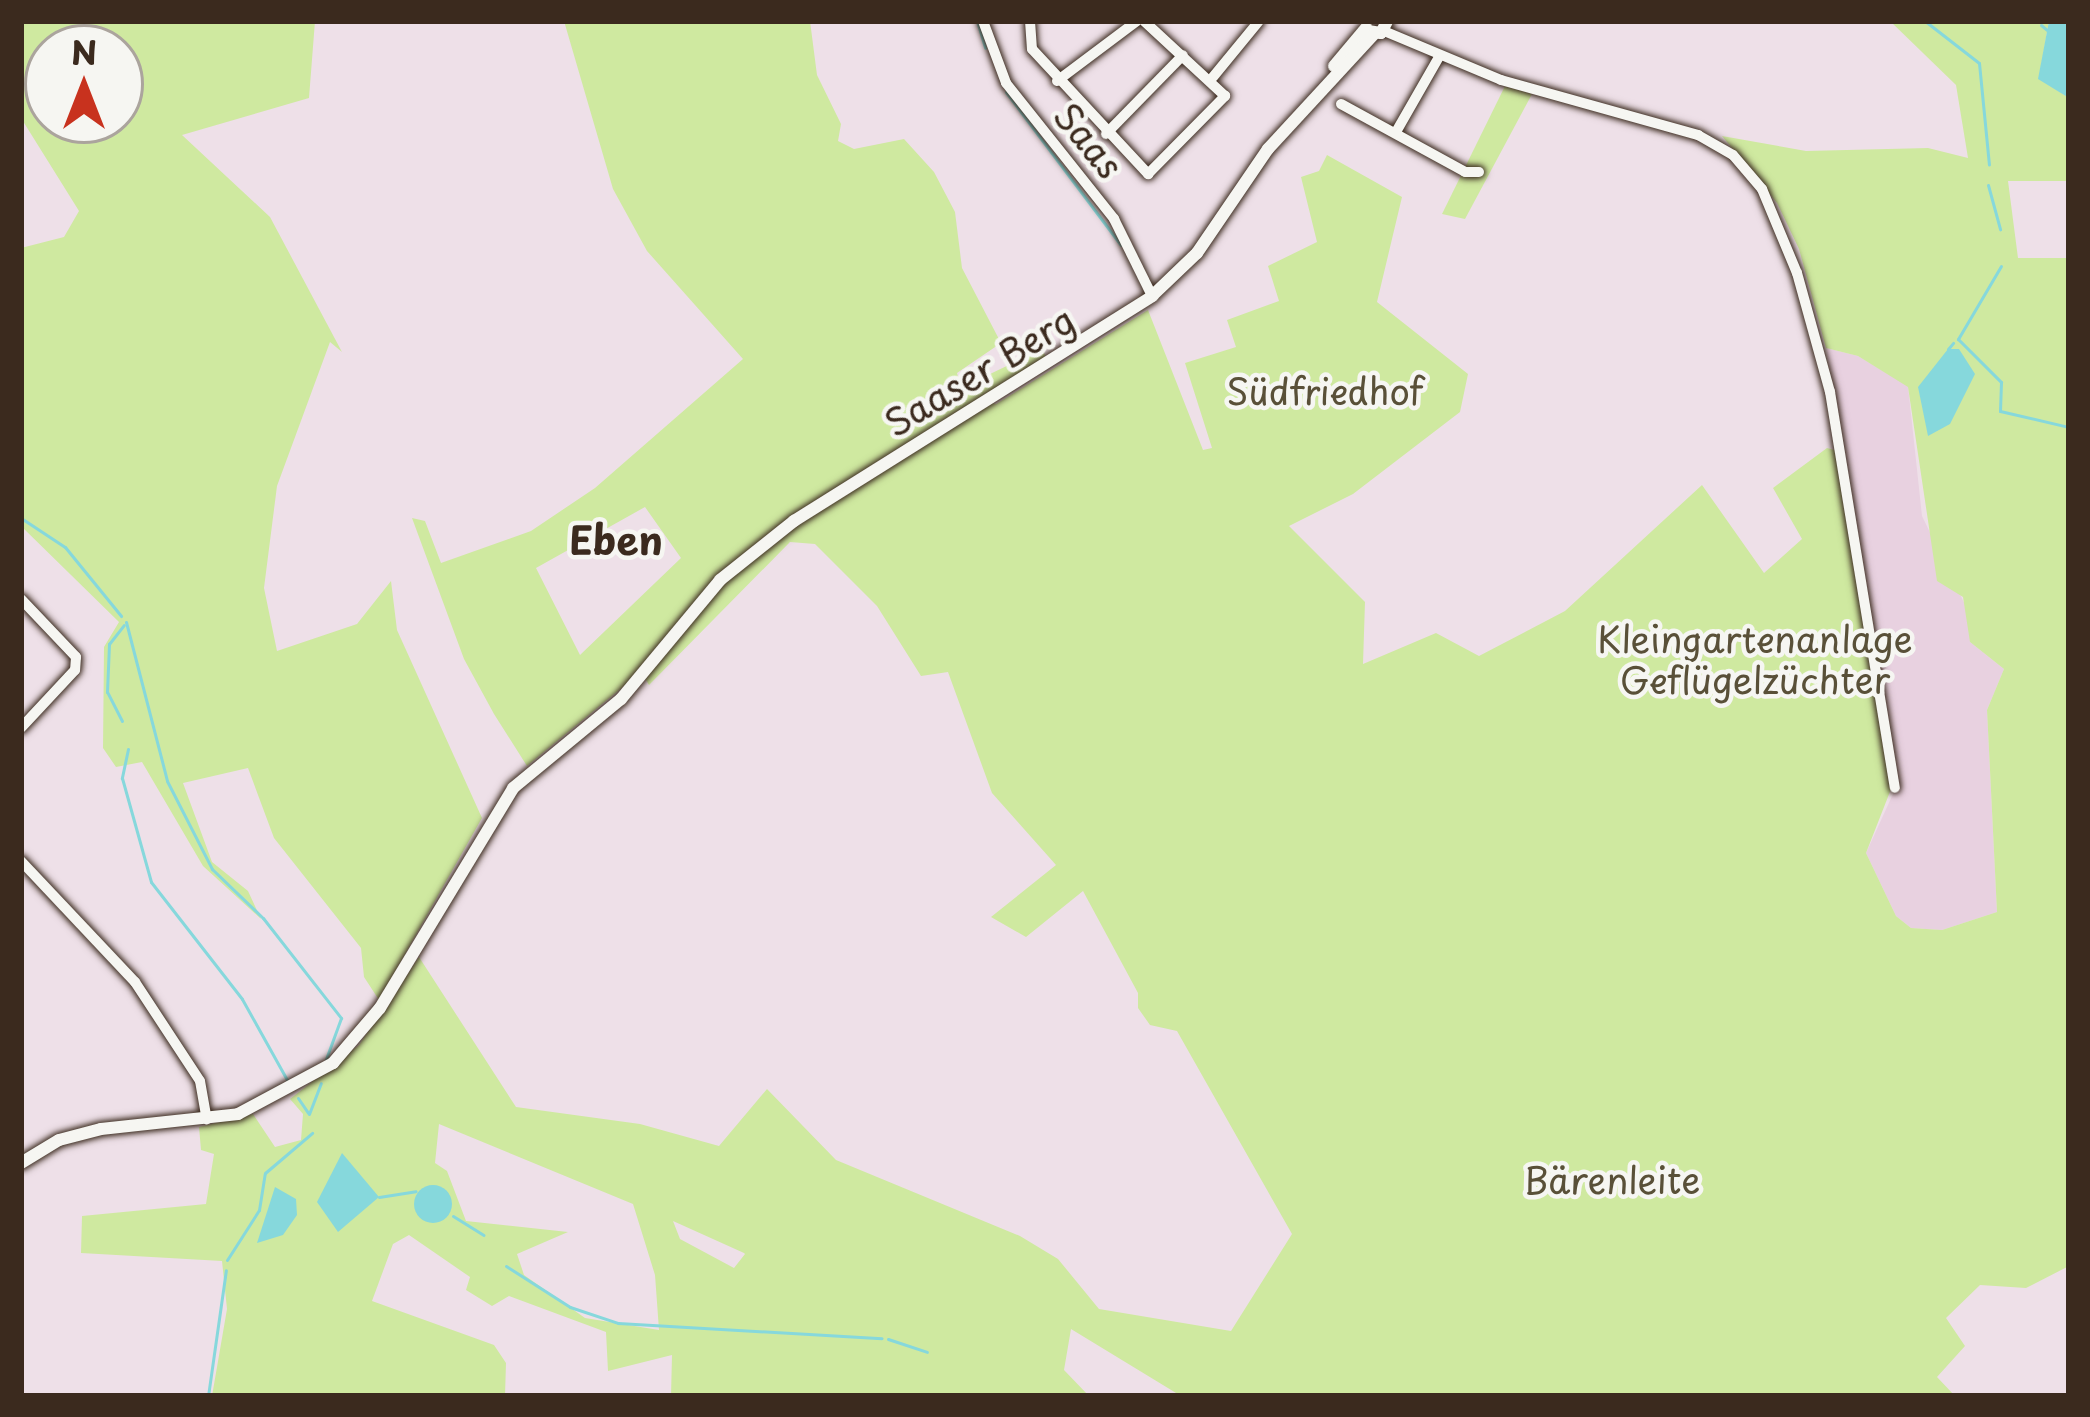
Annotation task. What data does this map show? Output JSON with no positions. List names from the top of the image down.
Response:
{
  "streets": {
    "street": ["Saas", "Saaser Berg"]
  },
  "crossings": [
    ["Saas", "Saaser Berg"]
  ],
  "districts": ["Eben"],
  "parks": ["Südfriedhof", "Kleingartenanlage Geflügelzüchter", "Bärenleite"],
  "north": "top"
}
